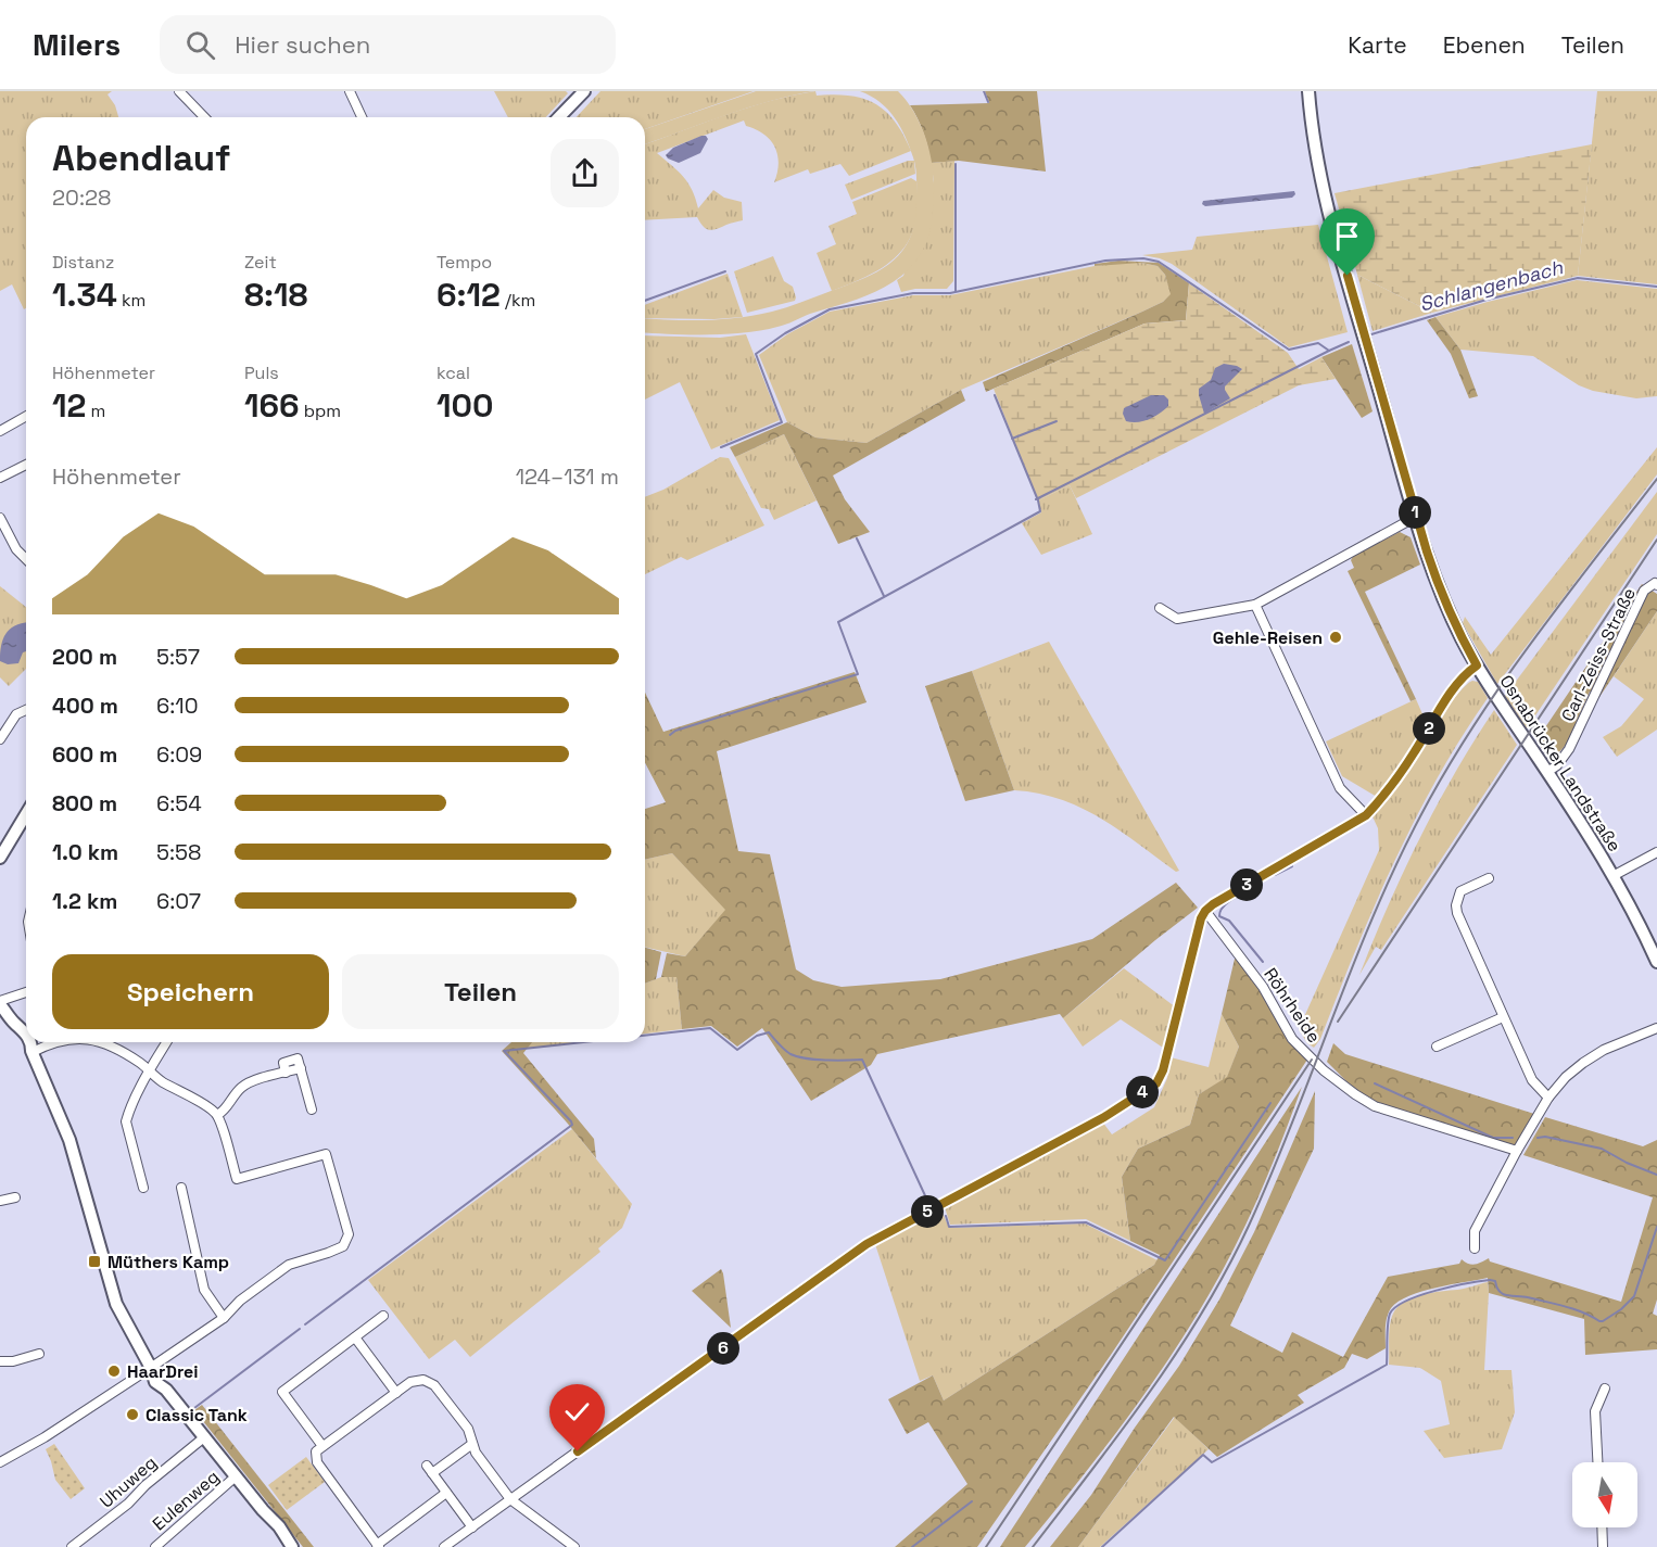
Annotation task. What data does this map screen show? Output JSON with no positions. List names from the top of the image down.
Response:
{
  "streets": {
    "street": [
      "Carl-Zeiss-Straße",
      "Osnabrücker Landstraße",
      "Röhrheide",
      "Uhuweg",
      "Eulenweg"
    ]
  },
  "crossings": [
    ["Carl-Zeiss-Straße", "Osnabrücker Landstraße"]
  ],
  "water": ["Schlangenbach"],
  "places": {
    "other": ["Gehle-Reisen", "HaarDrei", "Classic Tank"],
    "transit": ["Müthers Kamp"]
  },
  "north": "bottom",
  "page": {
    "header": "Milers",
    "search": "Hier suchen",
    "nav": ["Karte", "Ebenen", "Teilen"],
    "heading": ["Abendlauf", "20:28"],
    "stats": [
      ["Distanz", "1.34 km"],
      ["Zeit", "8:18"],
      ["Tempo", "6:12 /km"],
      ["Höhenmeter", "12 m"],
      ["Puls", "166 bpm"],
      ["kcal", "100"]
    ],
    "chart": ["Höhenmeter", "124–131 m"],
    "pins": [
      "1",
      "2",
      "3",
      "4",
      "5",
      "6"
    ],
    "list": [
      {
        "name": "200 m",
        "note": "5:57"
      },
      {
        "name": "400 m",
        "note": "6:10"
      },
      {
        "name": "600 m",
        "note": "6:09"
      },
      {
        "name": "800 m",
        "note": "6:54"
      },
      {
        "name": "1.0 km",
        "note": "5:58"
      },
      {
        "name": "1.2 km",
        "note": "6:07"
      }
    ],
    "buttons": ["Speichern", "Teilen"]
  }
}
